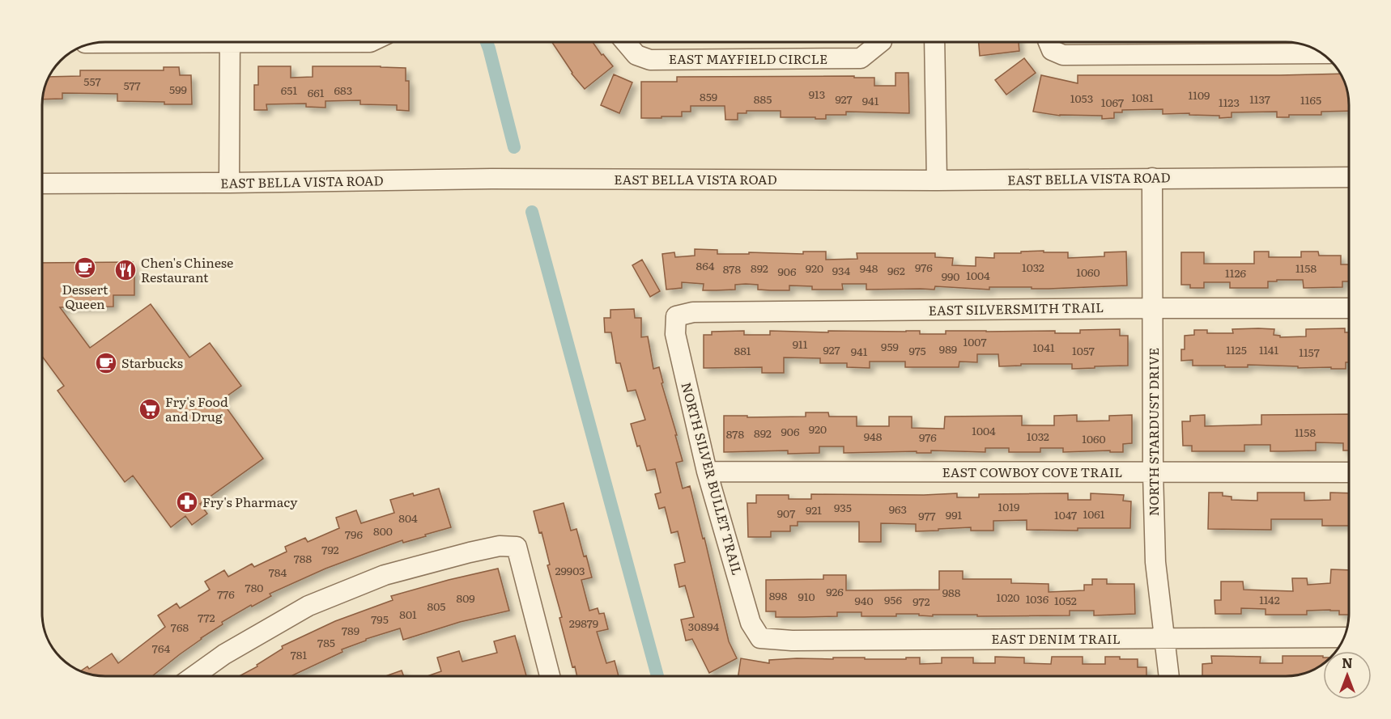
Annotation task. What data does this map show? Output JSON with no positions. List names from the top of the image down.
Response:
{
  "streets": {
    "street": [
      "EAST MAYFIELD CIRCLE",
      "EAST BELLA VISTA ROAD",
      "EAST SILVERSMITH TRAIL",
      "NORTH STARDUST DRIVE",
      "EAST COWBOY COVE TRAIL",
      "NORTH SILVER BULLET TRAIL",
      "EAST DENIM TRAIL"
    ]
  },
  "crossings": [
    ["EAST BELLA VISTA ROAD", "NORTH STARDUST DRIVE"],
    ["EAST SILVERSMITH TRAIL", "NORTH STARDUST DRIVE"],
    ["EAST SILVERSMITH TRAIL", "NORTH SILVER BULLET TRAIL"],
    ["NORTH STARDUST DRIVE", "EAST COWBOY COVE TRAIL"],
    ["NORTH STARDUST DRIVE", "EAST DENIM TRAIL"],
    ["EAST COWBOY COVE TRAIL", "NORTH SILVER BULLET TRAIL"],
    ["NORTH SILVER BULLET TRAIL", "EAST DENIM TRAIL"]
  ],
  "places": {
    "cafe": ["Dessert Queen", "Starbucks"],
    "restaurant": ["Chen's Chinese Restaurant"],
    "supermarket": ["Fry's Food and Drug"],
    "pharmacy": ["Fry's Pharmacy"]
  },
  "house_numbers": [
    "557",
    "577",
    "599",
    "651",
    "683",
    "661",
    "913",
    "1109",
    "859",
    "1081",
    "1053",
    "885",
    "927",
    "1137",
    "1165",
    "941",
    "1067",
    "1123",
    "864",
    "976",
    "1032",
    "892",
    "920",
    "948",
    "1158",
    "878",
    "934",
    "962",
    "906",
    "1060",
    "1126",
    "1004",
    "990",
    "1007",
    "911",
    "959",
    "1041",
    "989",
    "927",
    "1125",
    "1141",
    "881",
    "975",
    "1057",
    "941",
    "1157",
    "920",
    "1004",
    "906",
    "1158",
    "892",
    "878",
    "948",
    "1032",
    "976",
    "1060",
    "1019",
    "935",
    "963",
    "921",
    "907",
    "1061",
    "991",
    "1047",
    "977",
    "804",
    "800",
    "796",
    "792",
    "788",
    "29903",
    "784",
    "780",
    "926",
    "988",
    "776",
    "898",
    "910",
    "1020",
    "809",
    "1036",
    "956",
    "1142",
    "940",
    "1052",
    "972",
    "805",
    "801",
    "772",
    "795",
    "29879",
    "30894",
    "768",
    "789",
    "785",
    "764",
    "781"
  ],
  "north": "top"
}
